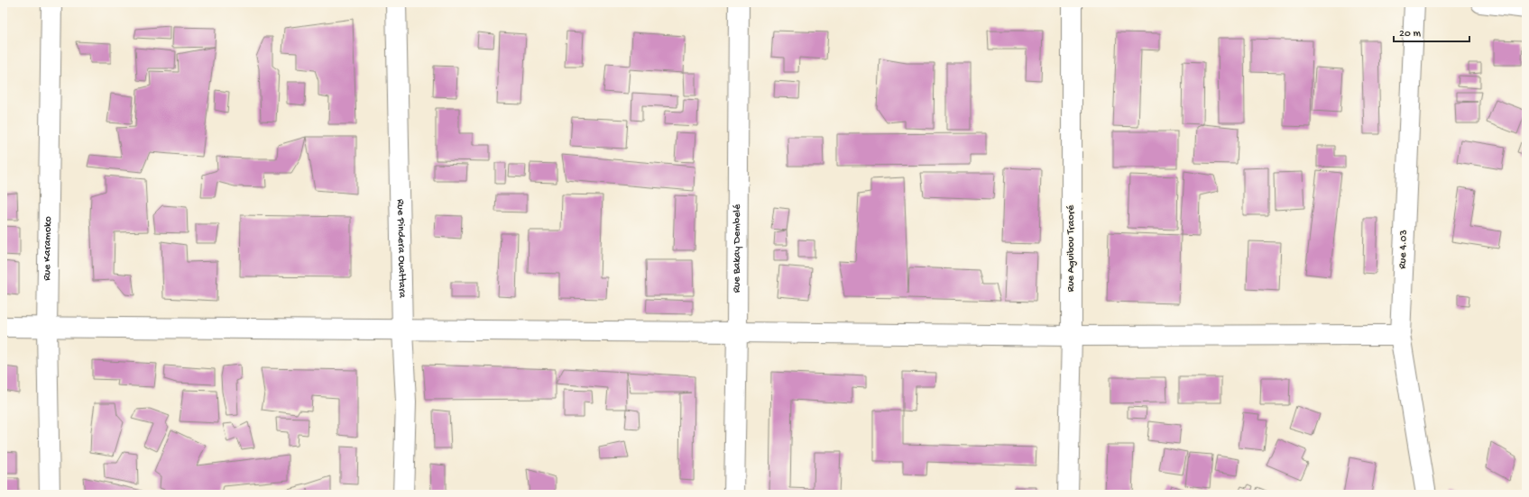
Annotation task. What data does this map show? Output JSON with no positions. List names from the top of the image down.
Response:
{
  "streets": {
    "street": [
      "Rue Karamoko",
      "Rue Pindera Ouattara",
      "Rue Bakay Dembelé",
      "Rue Aguibou Traoré",
      "Rue 4.03"
    ]
  },
  "scale_bar": "20 m"
}
